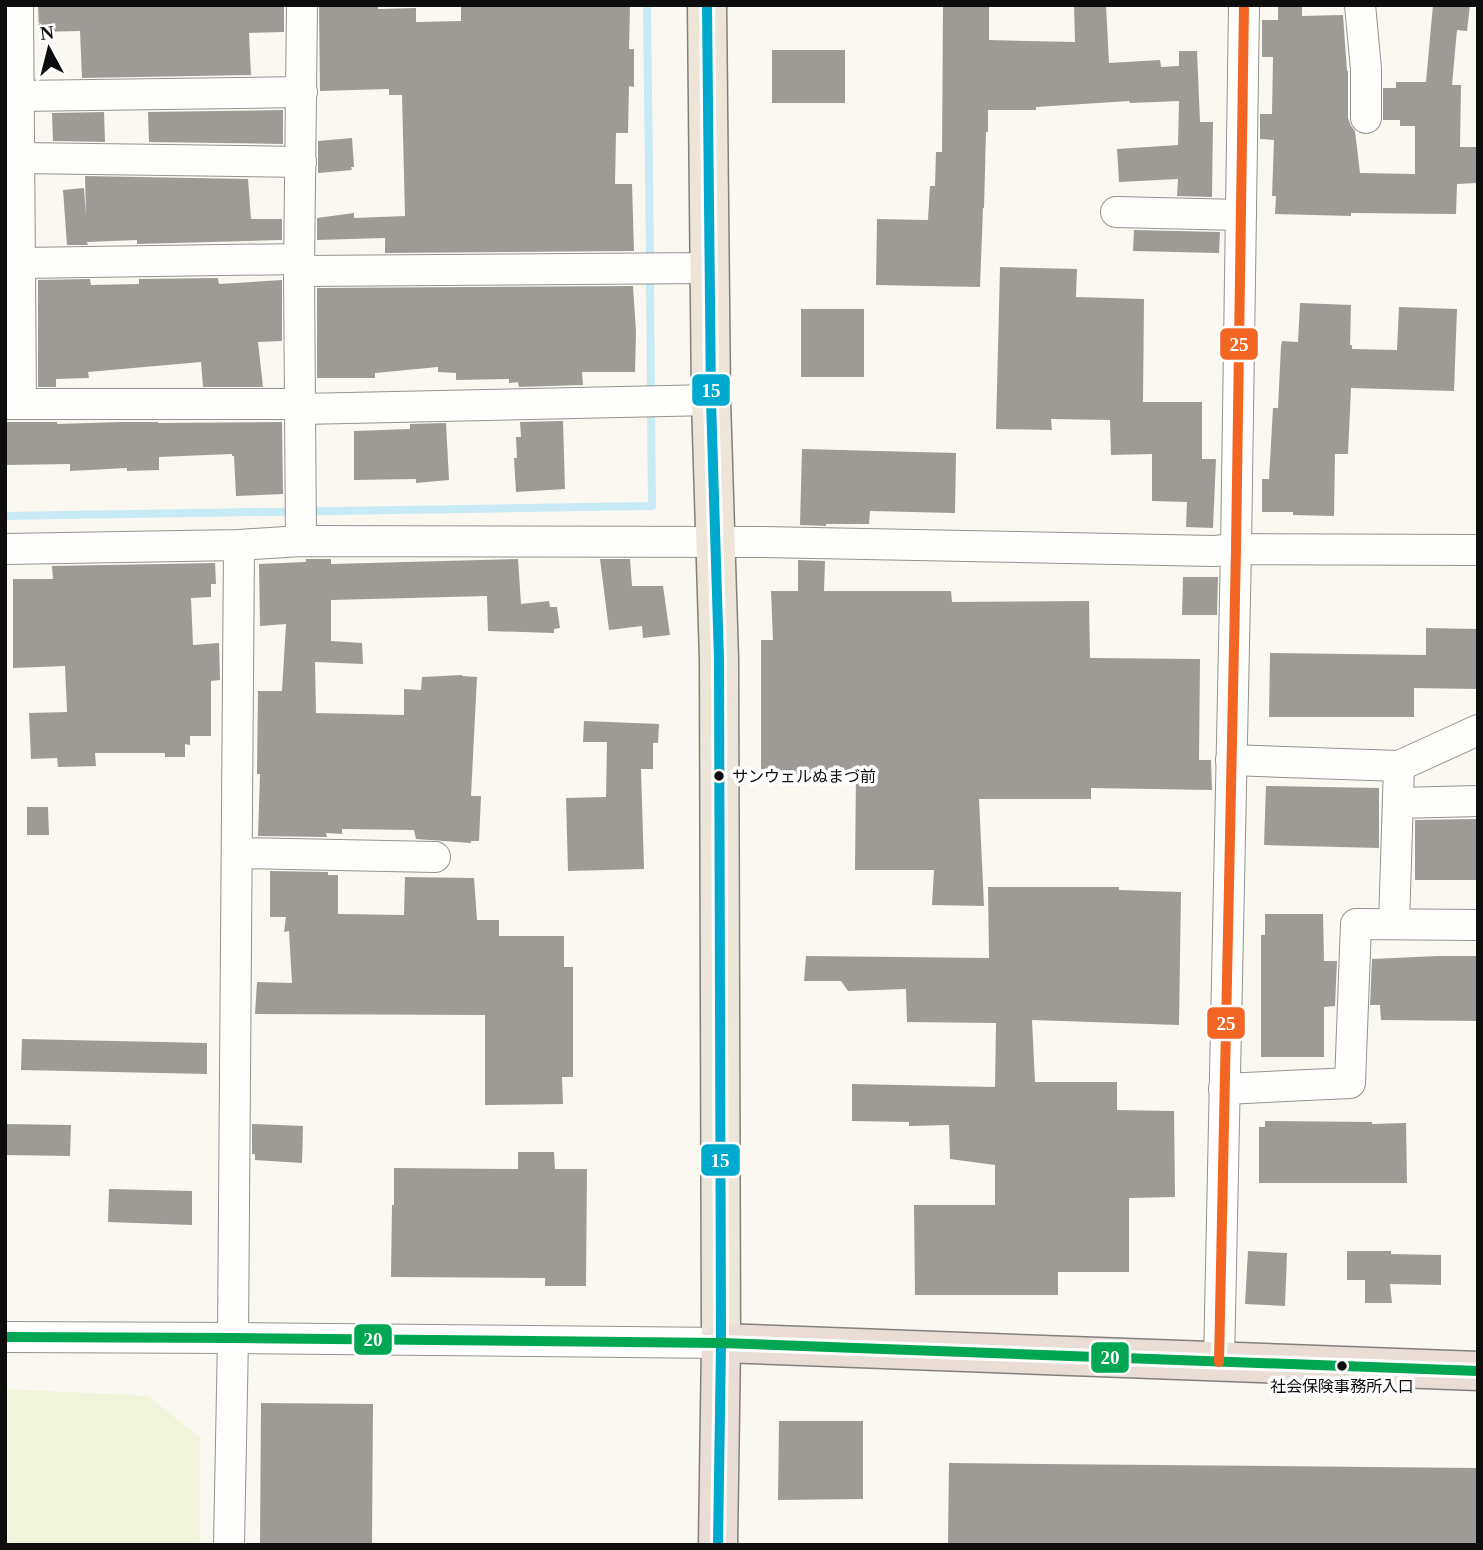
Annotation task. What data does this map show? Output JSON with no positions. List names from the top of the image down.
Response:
{
  "places": ["サンウェルぬまづ前", "社会保険事務所入口"],
  "lines": ["transit line 15", "transit line 25", "transit line 20"],
  "north": "top"
}
